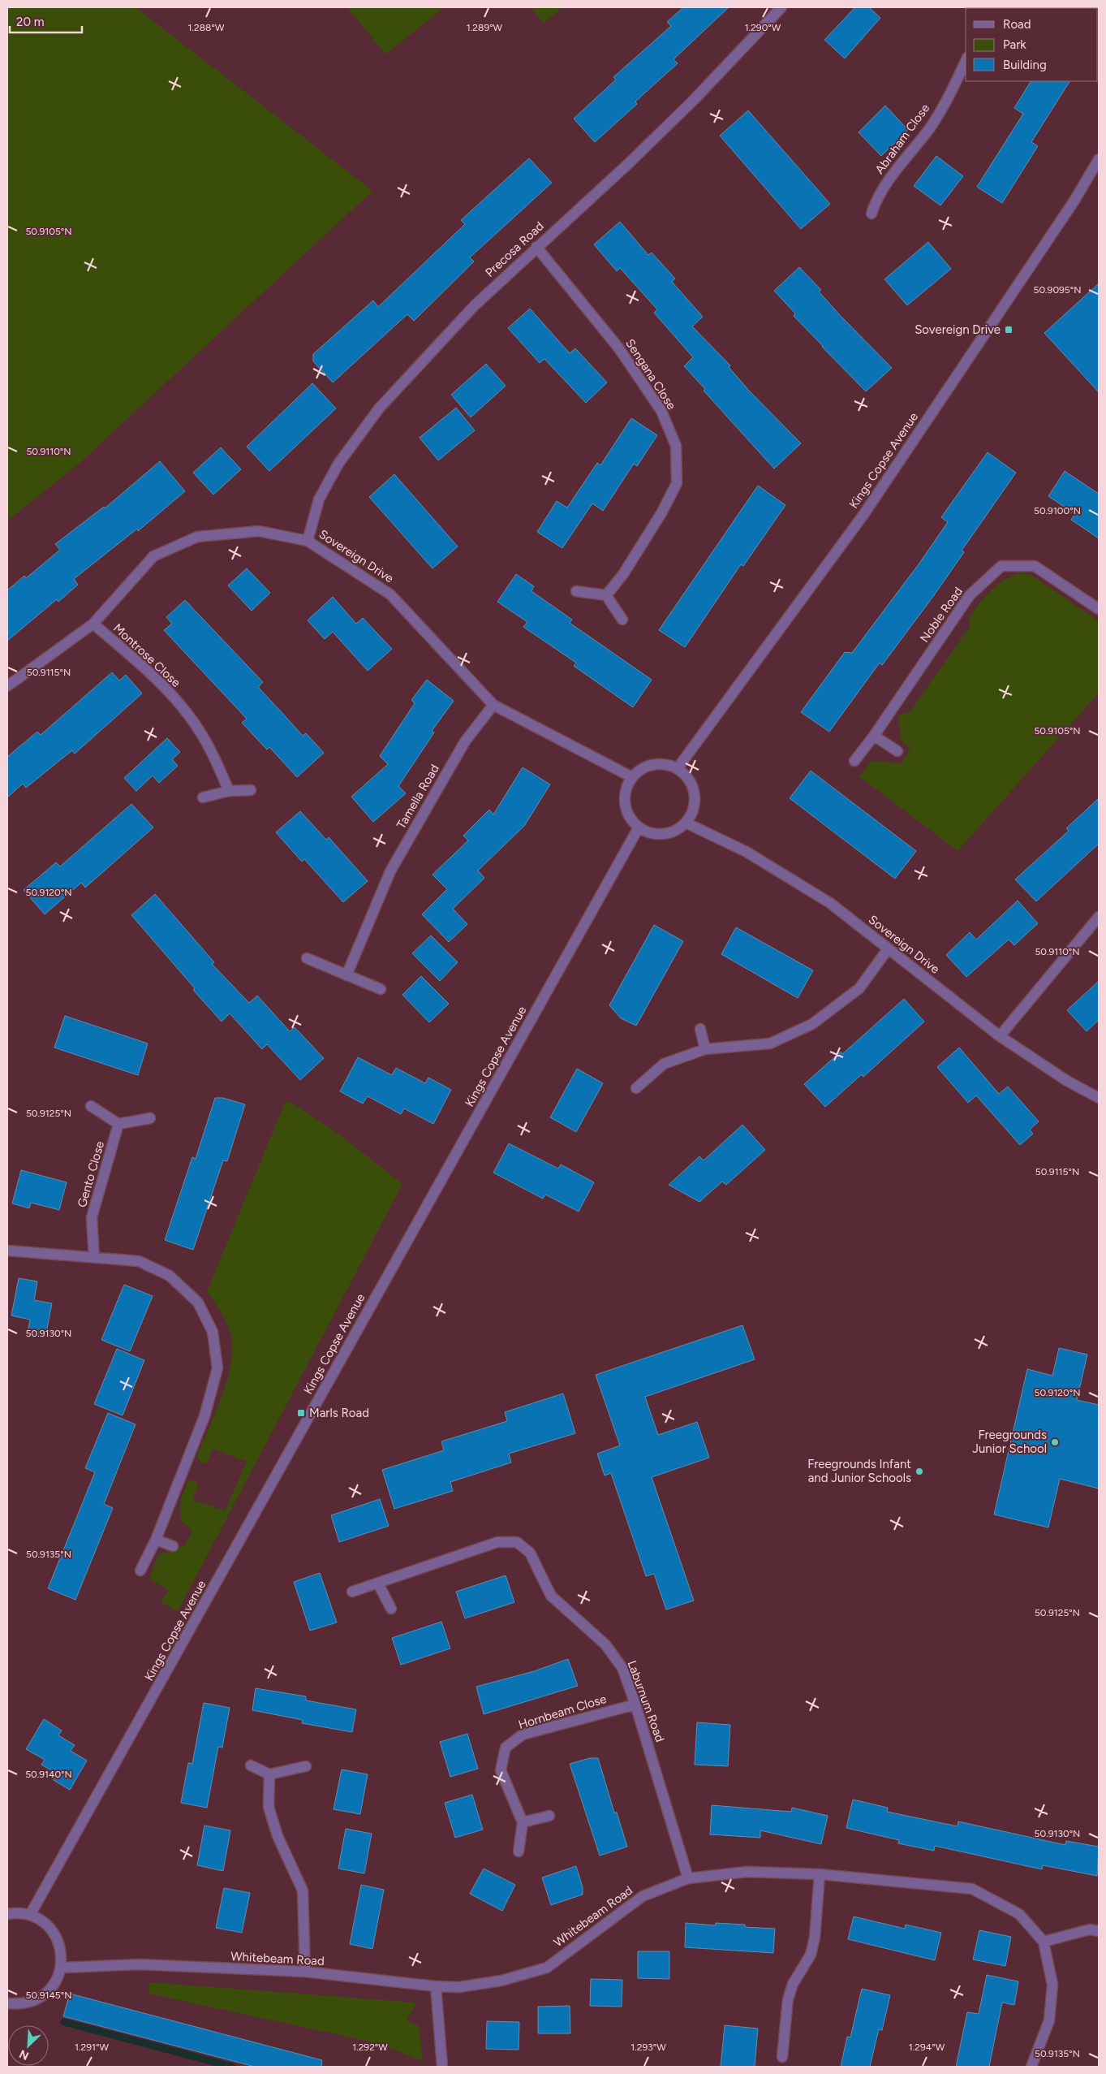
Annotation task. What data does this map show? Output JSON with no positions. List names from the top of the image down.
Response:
{
  "streets": {
    "street": [
      "Abraham Close",
      "Precosa Road",
      "Sengana Close",
      "Kings Copse Avenue",
      "Sovereign Drive",
      "Noble Road",
      "Montrose Close",
      "Tamella Road",
      "Gento Close",
      "Laburnum Road",
      "Hornbeam Close",
      "Whitebeam Road"
    ]
  },
  "crossings": [
    ["Precosa Road", "Sengana Close"],
    ["Precosa Road", "Sovereign Drive"],
    ["Kings Copse Avenue", "Sovereign Drive"],
    ["Sovereign Drive", "Montrose Close"],
    ["Sovereign Drive", "Tamella Road"],
    ["Laburnum Road", "Hornbeam Close"],
    ["Laburnum Road", "Whitebeam Road"]
  ],
  "places": {
    "transit": ["Sovereign Drive", "Marls Road"],
    "other": ["Freegrounds Junior School", "Freegrounds Infant and Junior Schools"]
  },
  "legend": ["Road", "Park", "Building"],
  "scale_bar": "20 m",
  "north": "bottom left",
  "coordinates": [
    "1.288°W",
    "1.290°W",
    "1.289°W",
    "50.9105°N",
    "50.9095°N",
    "50.9110°N",
    "50.9100°N",
    "50.9115°N",
    "50.9120°N",
    "50.9125°N",
    "50.9130°N",
    "50.9135°N",
    "50.9140°N",
    "50.9145°N",
    "1.291°W",
    "1.292°W",
    "1.293°W",
    "1.294°W"
  ]
}
